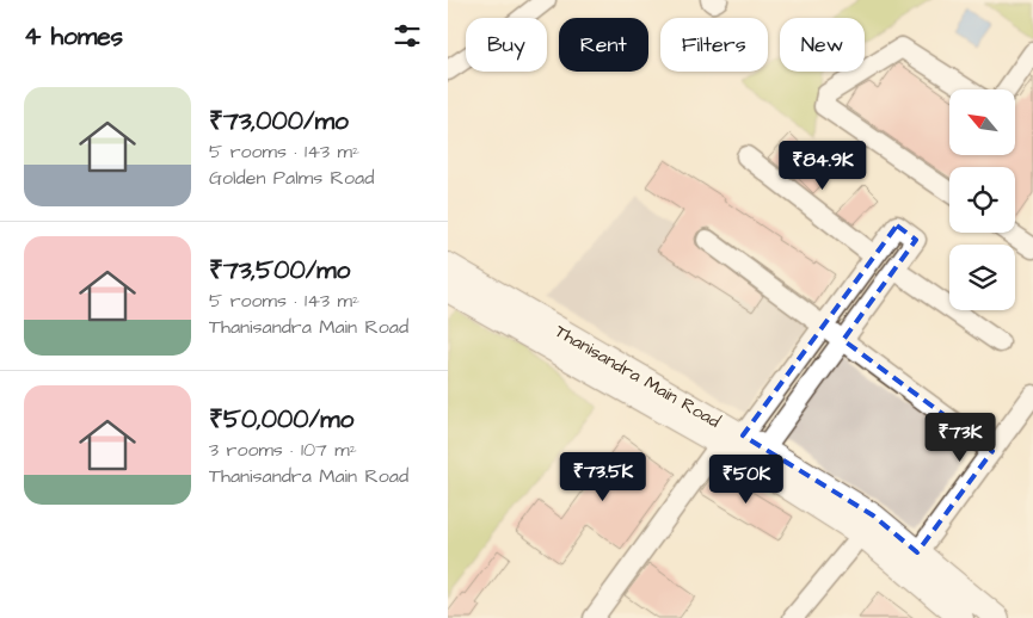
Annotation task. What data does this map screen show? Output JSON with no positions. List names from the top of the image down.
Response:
{
  "streets": {
    "main road": ["Thanisandra Main Road"]
  },
  "north": "top left",
  "page": {
    "heading": "4 homes",
    "chip": [
      "Buy",
      "Rent",
      "Filters",
      "New"
    ],
    "list": [
      {
        "name": "₹73,000/mo",
        "note": "5 rooms · 143 m² · Golden Palms Road"
      },
      {
        "name": "₹73,500/mo",
        "note": "5 rooms · 143 m² · Thanisandra Main Road"
      },
      {
        "name": "₹50,000/mo",
        "note": "3 rooms · 107 m² · Thanisandra Main Road"
      }
    ],
    "price": [
      "₹84.9K",
      "₹73K",
      "₹73.5K",
      "₹50K"
    ]
  }
}
